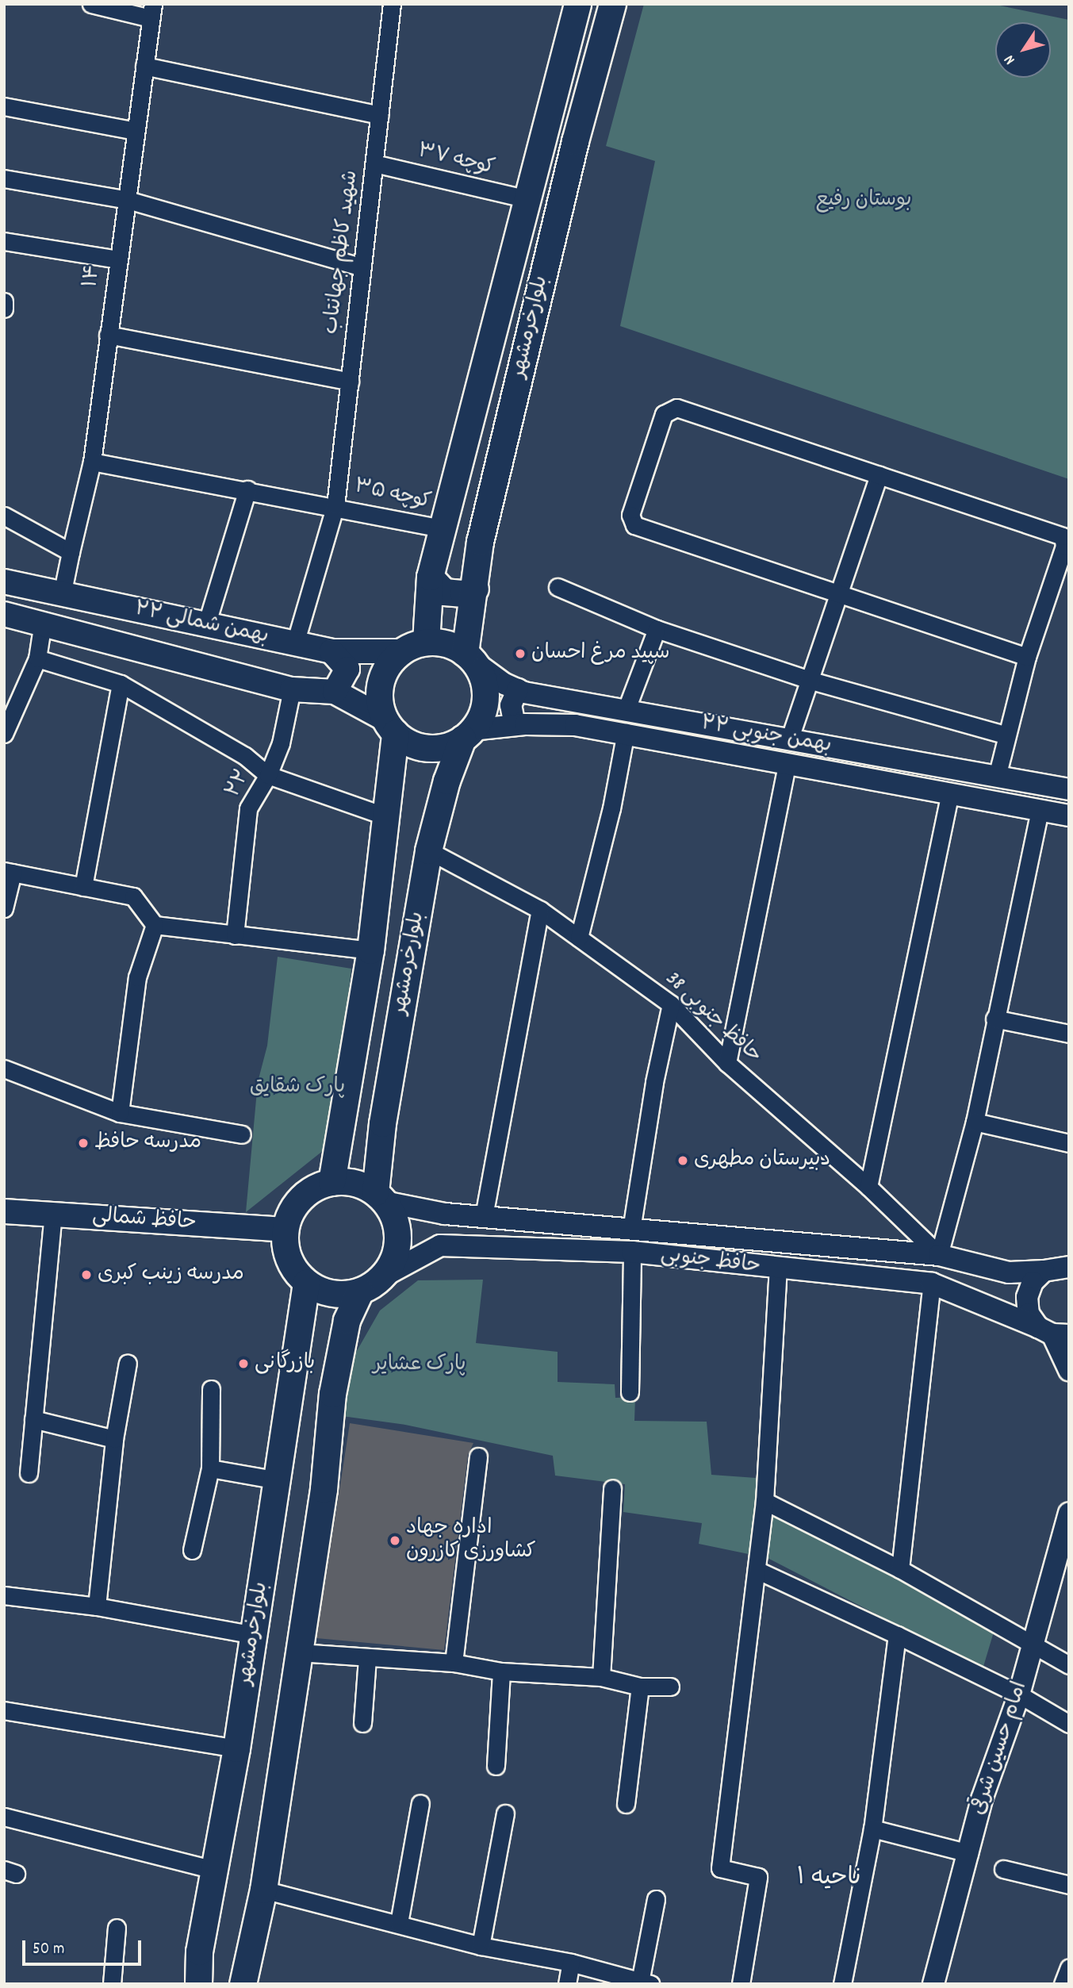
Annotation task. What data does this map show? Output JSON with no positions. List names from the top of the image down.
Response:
{
  "streets": {
    "main road": ["بلوارخرمشهر", "۲۲ بهمن شمالی", "حافظ شمالی"],
    "street": [
      "کوچه ۳۷",
      "شهید کاظم جهانتاب",
      "۱۴",
      "کوچه ۳۵",
      "۲۲ بهمن جنوبی",
      "۲۲",
      "حافظ جنوبی 38",
      "حافظ جنوبی",
      "امام حسین شرقی"
    ]
  },
  "crossings": [
    ["کوچه ۳۷", "شهید کاظم جهانتاب"],
    ["کوچه ۳۷", "بلوارخرمشهر"],
    ["شهید کاظم جهانتاب", "کوچه ۳۵"],
    ["شهید کاظم جهانتاب", "۲۲ بهمن شمالی"],
    ["۱۴", "کوچه ۳۵"],
    ["۱۴", "۲۲ بهمن شمالی"],
    ["بلوارخرمشهر", "کوچه ۳۵"],
    ["بلوارخرمشهر", "۲۲ بهمن شمالی"],
    ["بلوارخرمشهر", "۲۲ بهمن جنوبی"],
    ["بلوارخرمشهر", "حافظ جنوبی 38"],
    ["بلوارخرمشهر", "حافظ شمالی"],
    ["بلوارخرمشهر", "حافظ جنوبی"],
    ["۲۲ بهمن شمالی", "۲۲ بهمن جنوبی"],
    ["۲۲ بهمن شمالی", "۲۲"],
    ["حافظ جنوبی 38", "حافظ جنوبی"],
    ["حافظ شمالی", "حافظ جنوبی"]
  ],
  "districts": ["ناحیه ۱"],
  "parks": ["بوستان رفیع", "پارک شقایق", "پارک عشایر"],
  "places": [
    "سپید مرغ احسان",
    "مدرسه حافظ",
    "دبیرستان مطهری",
    "مدرسه زینب کبری",
    "بازرگانی",
    "اداره جهاد کشاورزی کازرون"
  ],
  "scale_bar": "50 m",
  "north": "bottom left"
}
